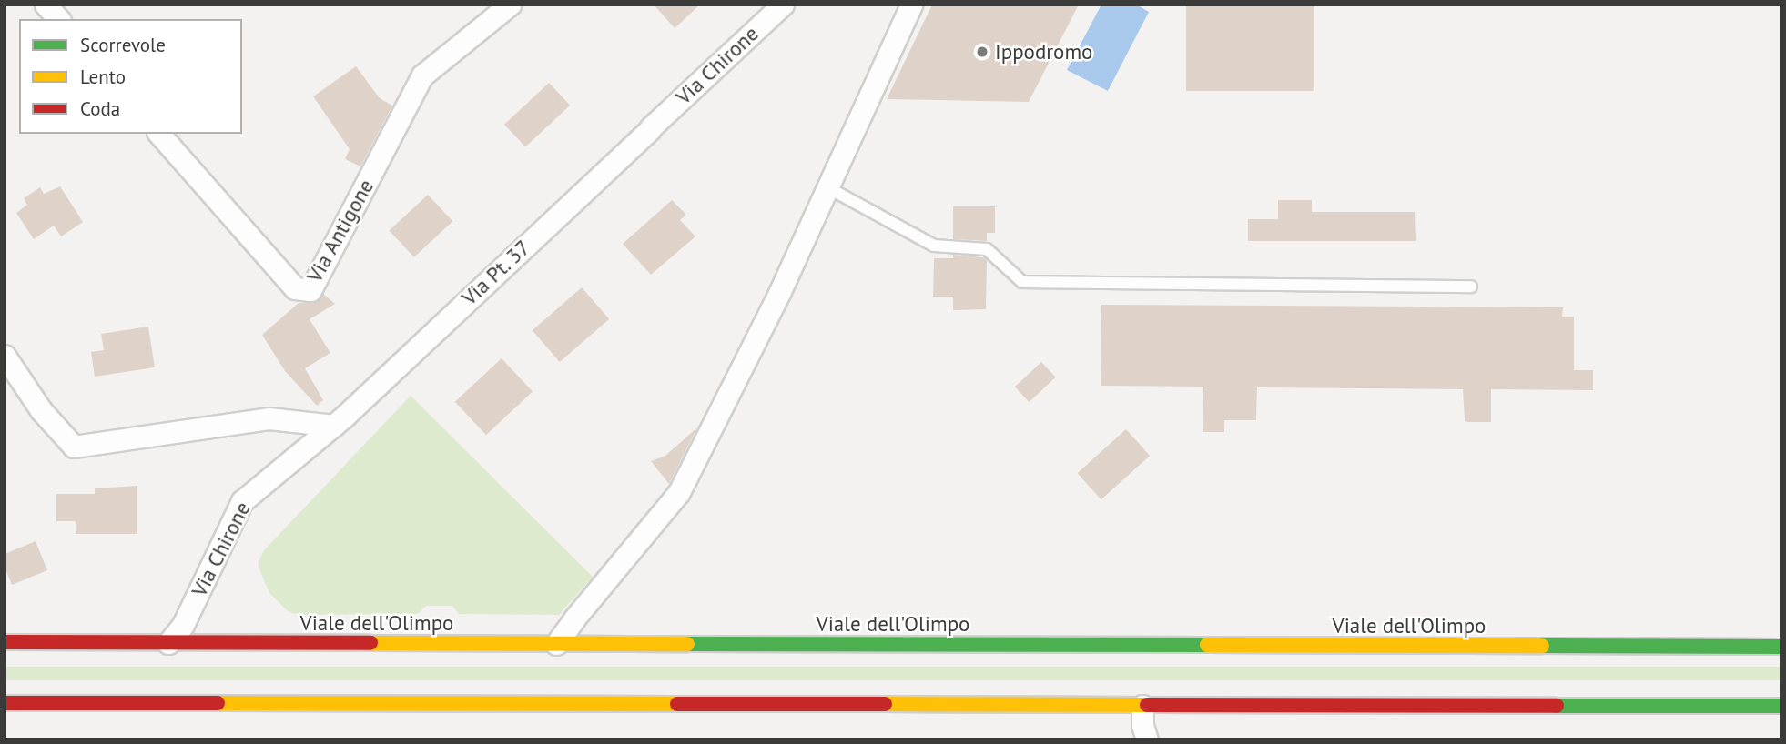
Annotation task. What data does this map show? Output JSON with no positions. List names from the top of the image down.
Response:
{
  "streets": {
    "street": [
      "Via Chirone",
      "Via Antigone",
      "Via Pt. 37",
      "Viale dell'Olimpo"
    ]
  },
  "crossings": [
    ["Via Chirone", "Via Pt. 37"],
    ["Via Chirone", "Viale dell'Olimpo"]
  ],
  "places": ["Ippodromo"],
  "legend": ["Scorrevole", "Lento", "Coda"]
}
